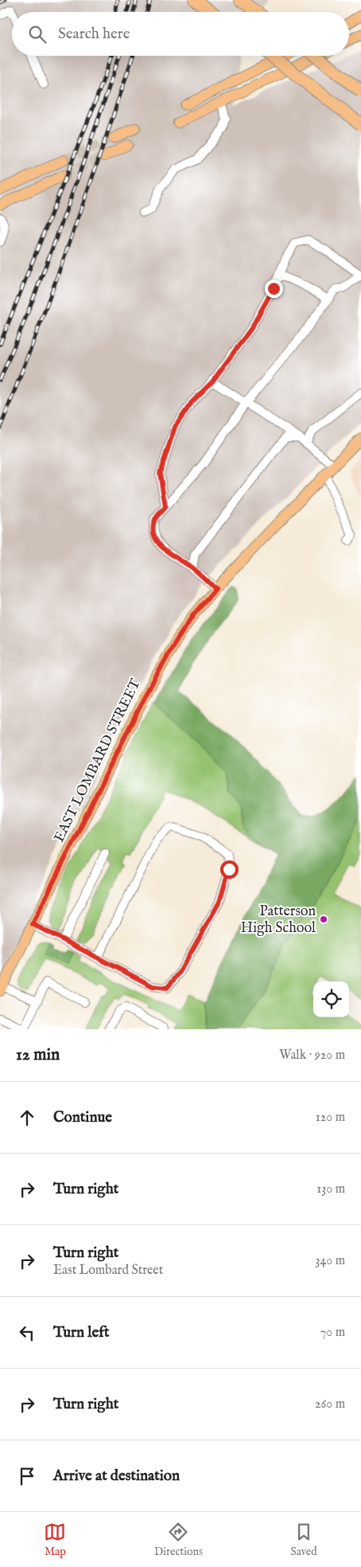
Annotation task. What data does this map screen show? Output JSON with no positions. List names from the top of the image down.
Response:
{
  "streets": {
    "main road": ["EAST LOMBARD STREET"]
  },
  "places": ["Patterson High School"],
  "page": {
    "search": "Search here",
    "heading": ["12 min", "Walk · 920 m"],
    "list": [
      ["Continue", "120 m"],
      ["Turn right", "130 m"],
      ["Turn right", "East Lombard Street", "340 m"],
      ["Turn left", "70 m"],
      ["Turn right", "260 m"],
      "Arrive at destination"
    ],
    "nav": ["Map", "Directions", "Saved"]
  }
}
